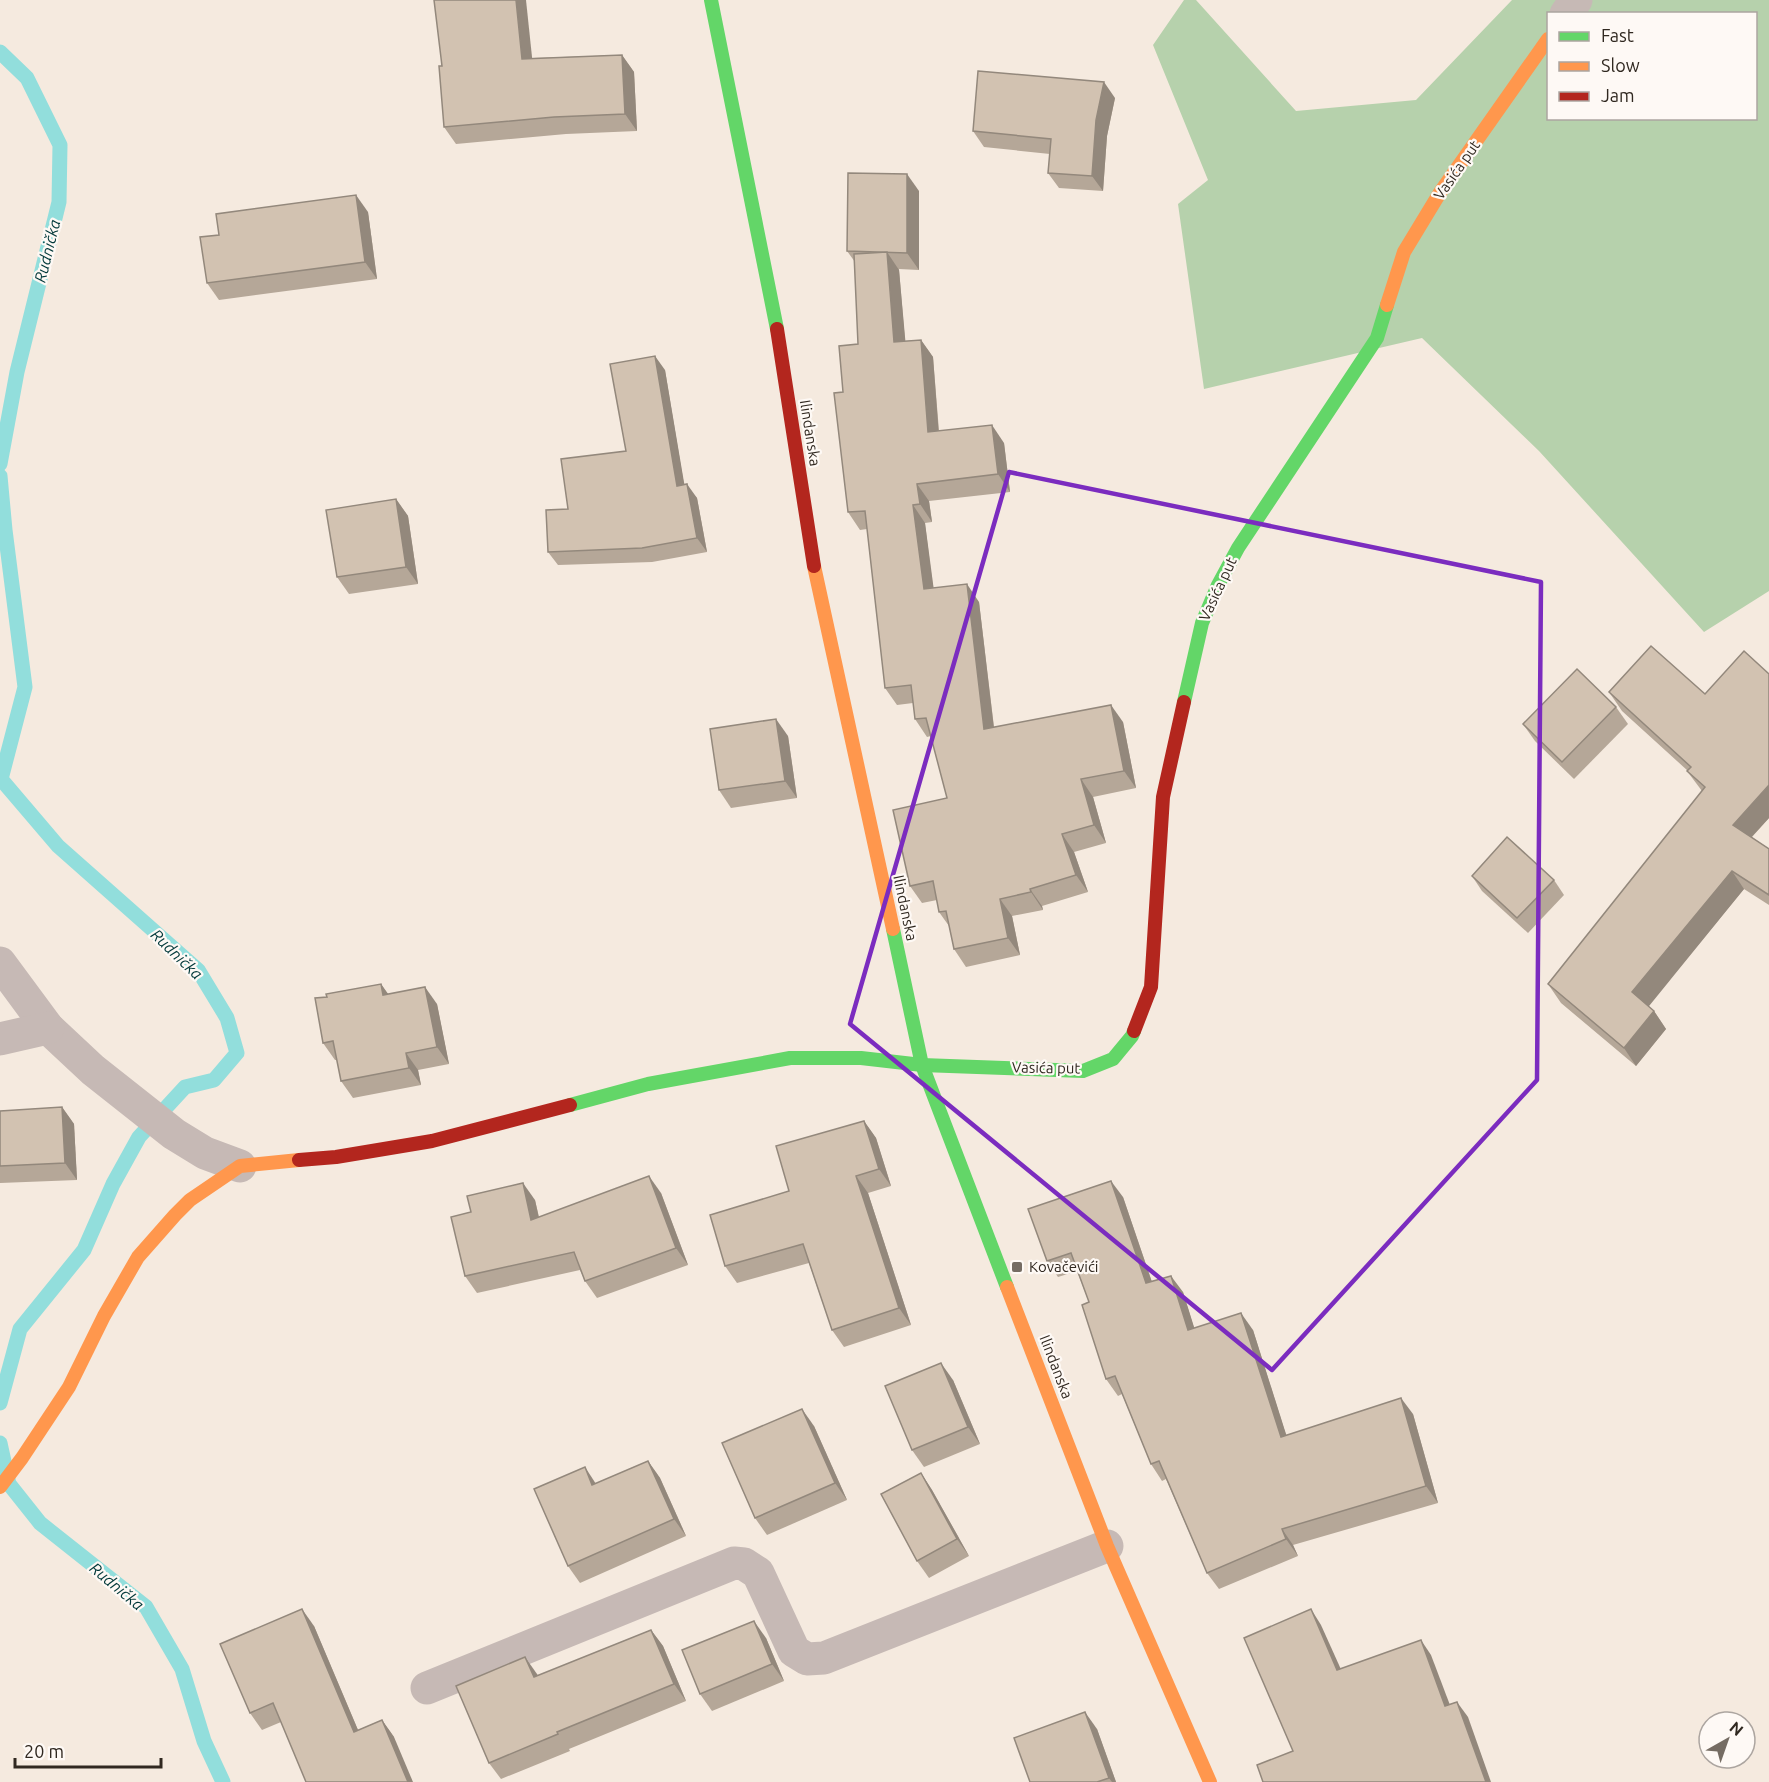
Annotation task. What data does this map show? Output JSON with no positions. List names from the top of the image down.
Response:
{
  "streets": {
    "street": ["Vasića put", "Ilindanska"]
  },
  "crossings": [
    ["Vasića put", "Ilindanska"]
  ],
  "water": ["Rudnička"],
  "places": {
    "transit": ["Kovačevići"]
  },
  "legend": ["Fast", "Slow", "Jam"],
  "scale_bar": "20 m",
  "north": "top right"
}
